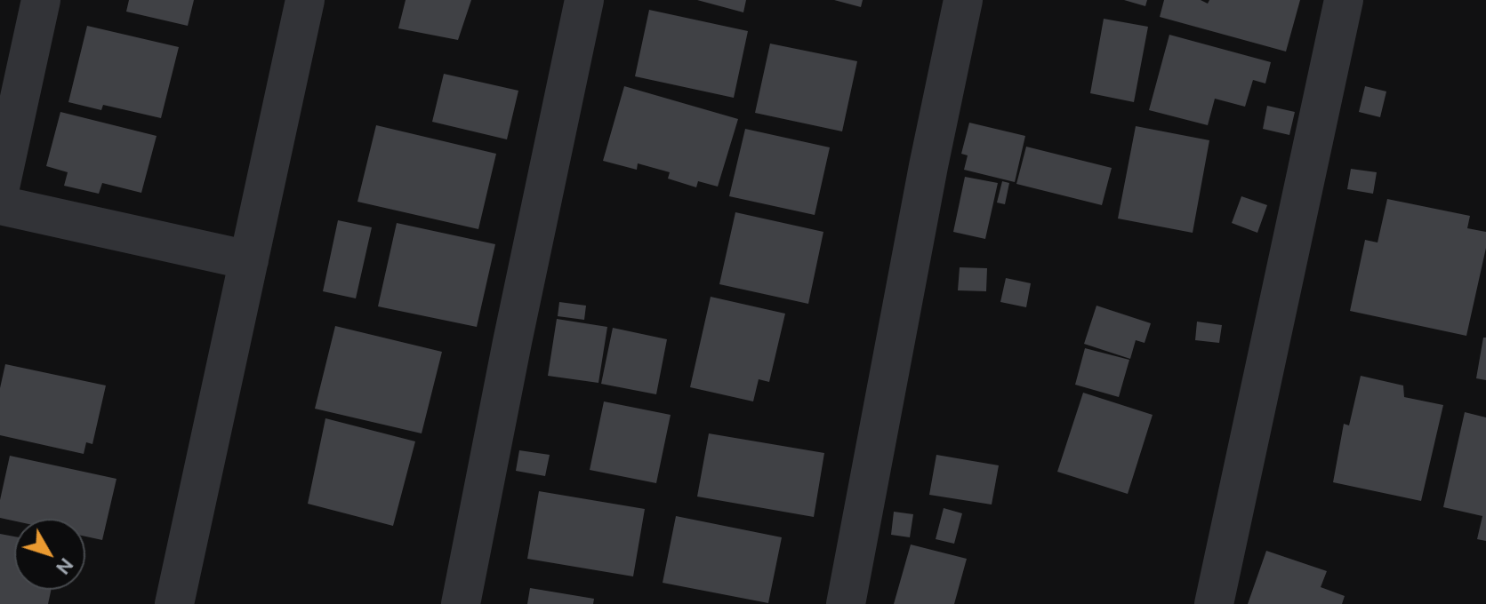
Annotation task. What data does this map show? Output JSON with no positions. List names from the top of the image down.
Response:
{
  "north": "bottom right"
}
